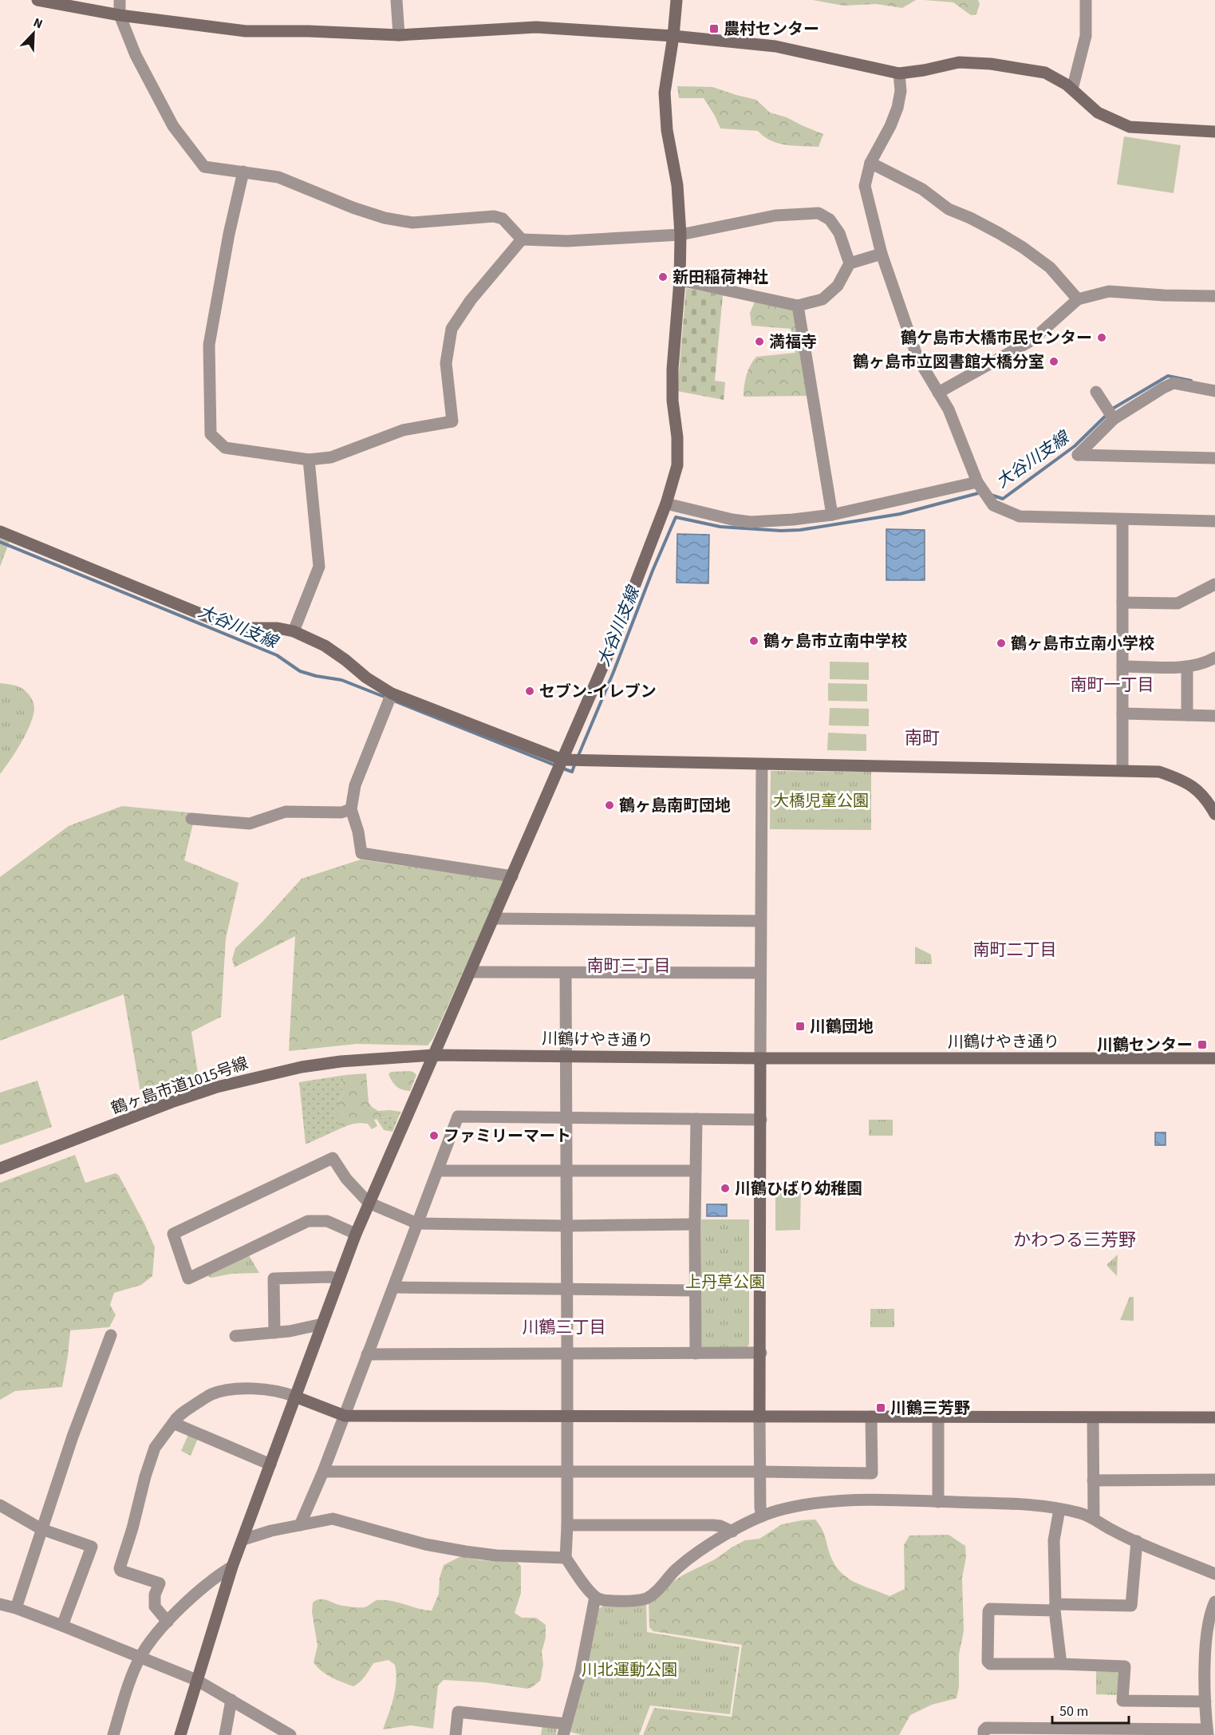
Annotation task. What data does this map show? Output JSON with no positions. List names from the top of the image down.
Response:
{
  "streets": {
    "street": ["川鶴けやき通り", "鶴ヶ島市道1015号線"]
  },
  "crossings": [
    ["川鶴けやき通り", "鶴ヶ島市道1015号線"]
  ],
  "districts": [
    "南町一丁目",
    "南町",
    "南町二丁目",
    "南町三丁目",
    "かわつる三芳野",
    "川鶴三丁目"
  ],
  "water": ["大谷川支線"],
  "parks": ["大橋児童公園", "上丹草公園", "川北運動公園"],
  "places": {
    "transit": [
      "農村センター",
      "川鶴団地",
      "川鶴センター",
      "川鶴三芳野"
    ],
    "other": [
      "新田稲荷神社",
      "鶴ケ島市大橋市民センター",
      "満福寺",
      "鶴ヶ島市立図書館大橋分室",
      "鶴ヶ島市立南中学校",
      "鶴ヶ島市立南小学校",
      "セブン-イレブン",
      "鶴ヶ島南町団地",
      "ファミリーマート",
      "川鶴ひばり幼稚園"
    ]
  },
  "scale_bar": "50 m",
  "north": "top right"
}
